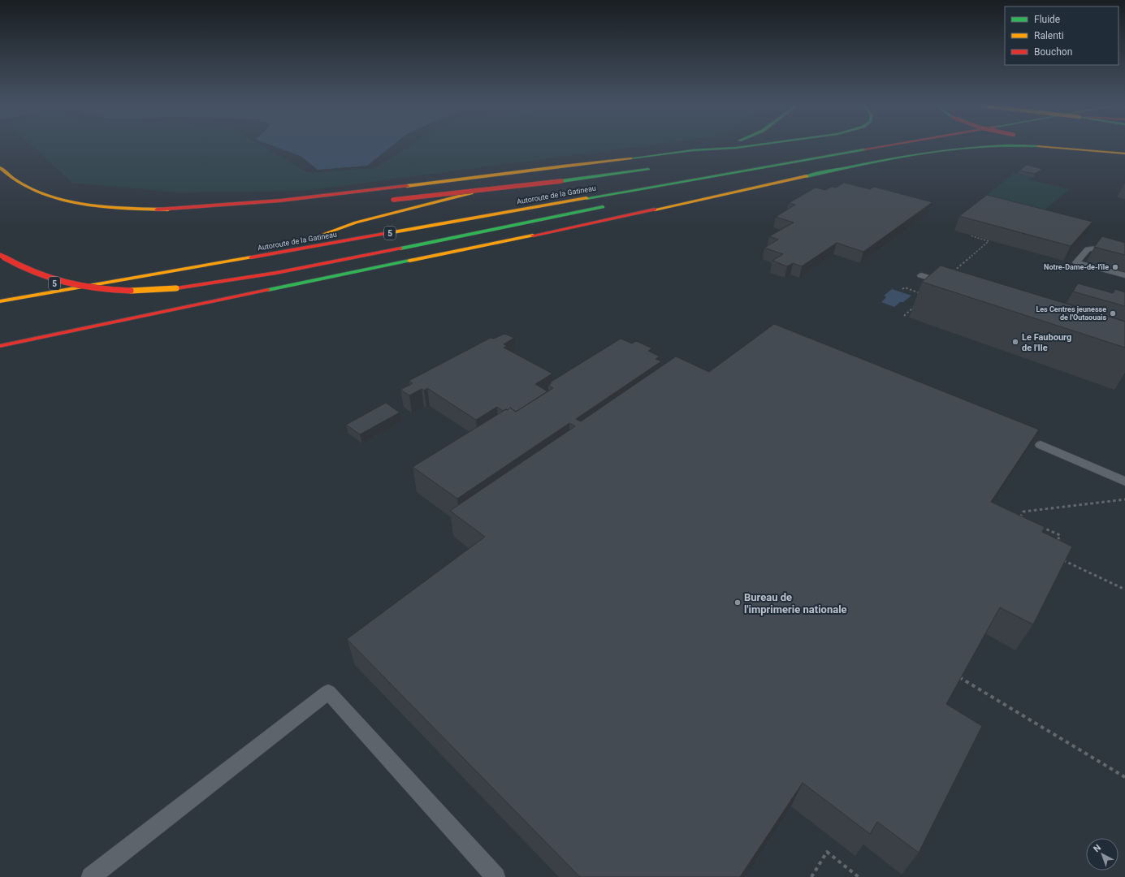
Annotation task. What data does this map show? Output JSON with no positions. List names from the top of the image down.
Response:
{
  "streets": {
    "main road": ["Autoroute de la Gatineau", "5"]
  },
  "places": [
    "Notre-Dame-de-l'île",
    "Les Centres jeunesse de l'Outaouais",
    "Le Faubourg de l'Ile",
    "Bureau de l'imprimerie nationale"
  ],
  "legend": ["Fluide", "Ralenti", "Bouchon"],
  "north": "top left"
}
